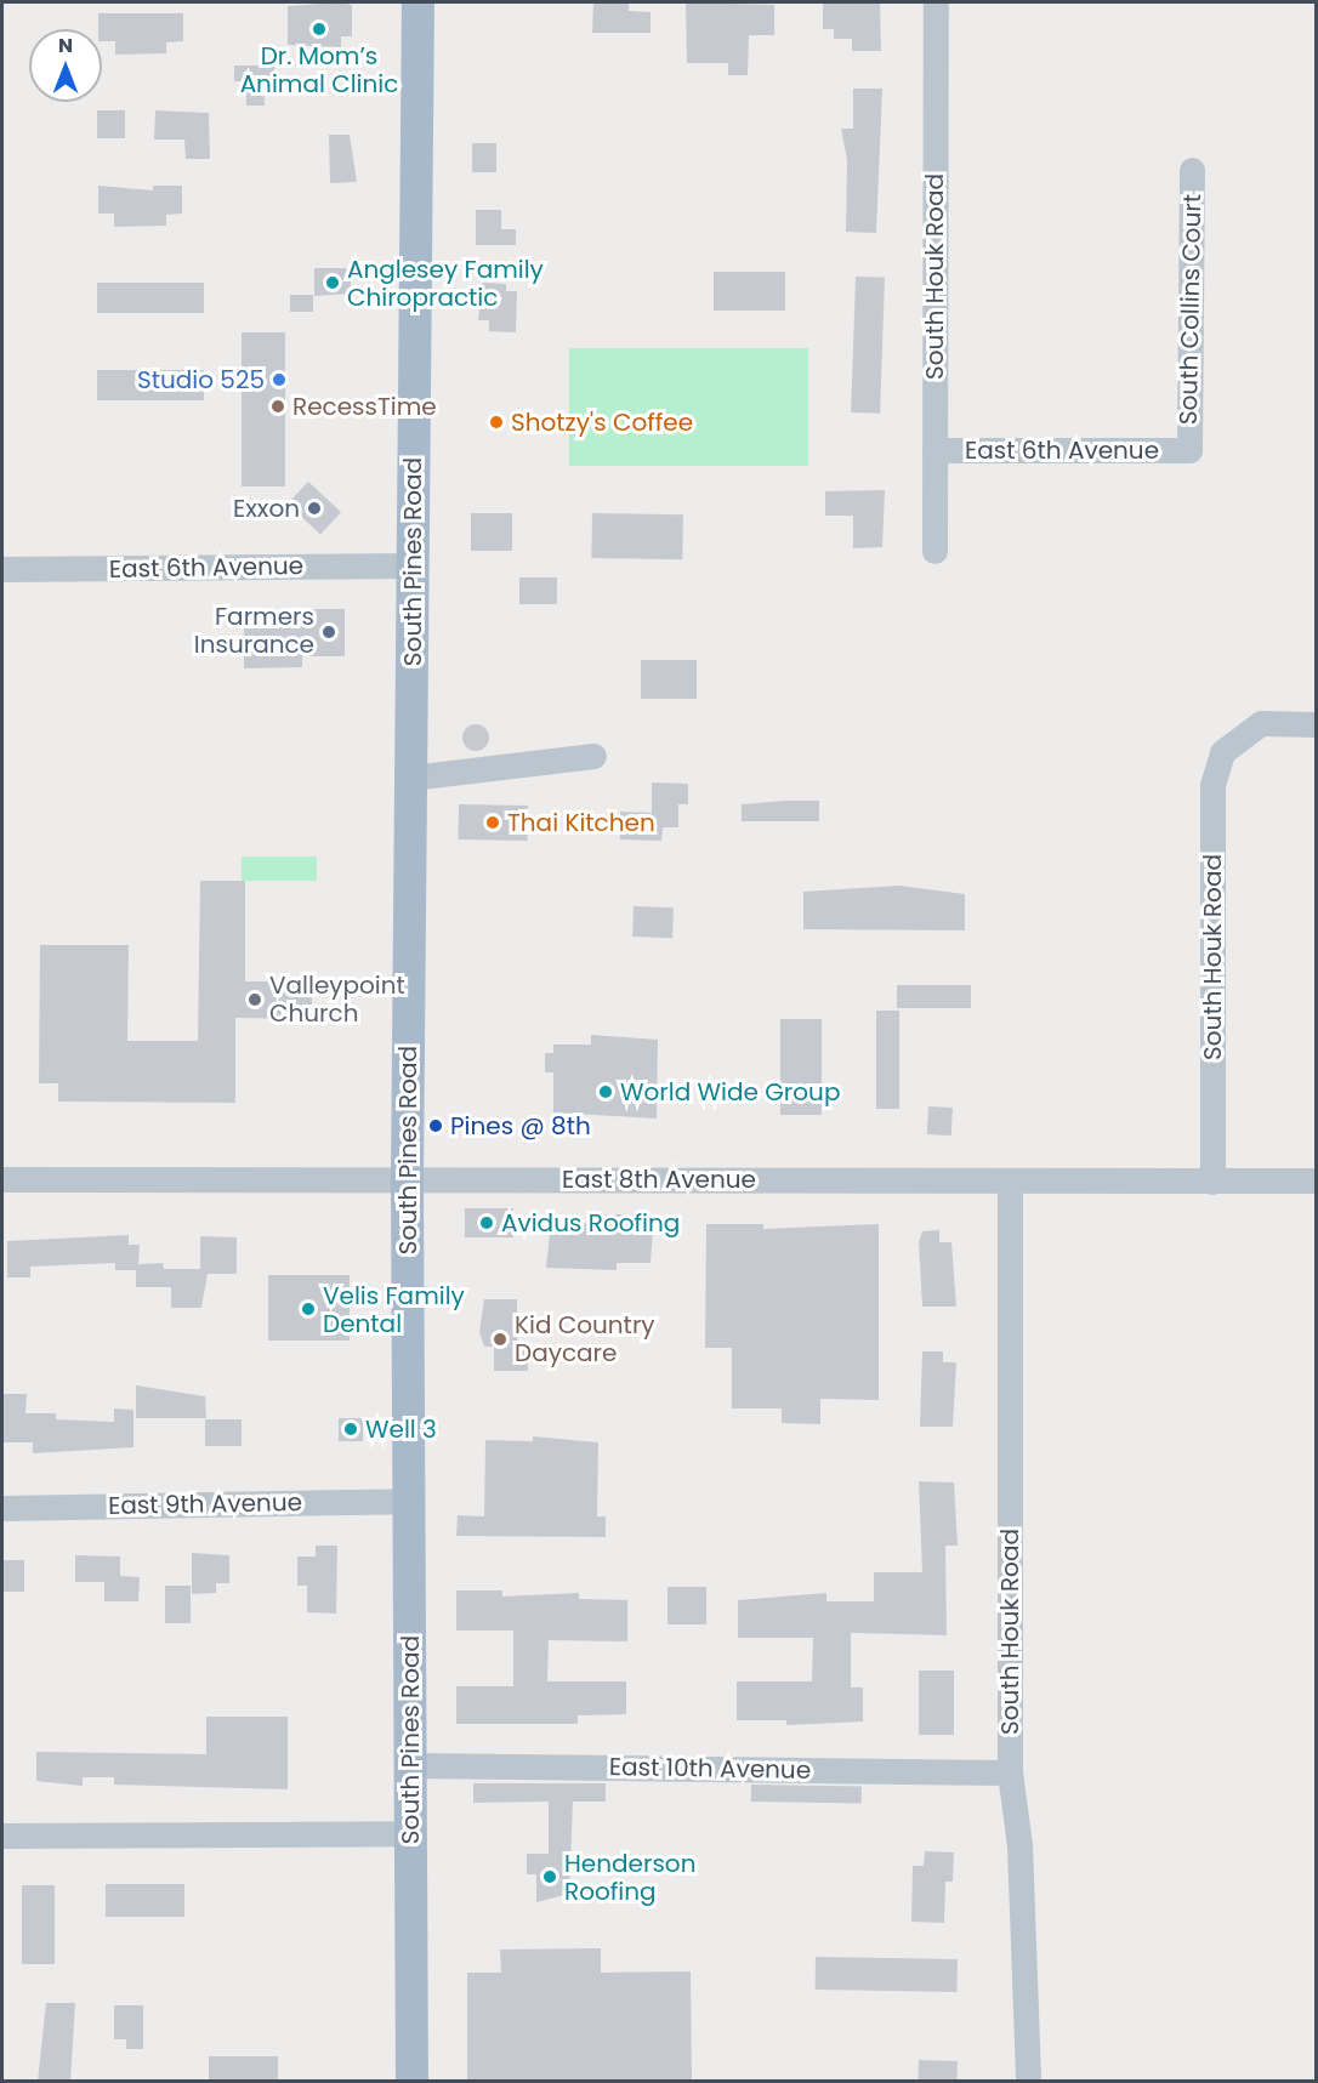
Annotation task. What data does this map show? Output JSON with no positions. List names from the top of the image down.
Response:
{
  "streets": {
    "main road": ["South Pines Road"],
    "street": [
      "South Houk Road",
      "South Collins Court",
      "East 6th Avenue",
      "East 8th Avenue",
      "East 9th Avenue",
      "East 10th Avenue"
    ]
  },
  "crossings": [
    ["South Houk Road", "East 6th Avenue"],
    ["South Houk Road", "East 8th Avenue"],
    ["South Houk Road", "East 10th Avenue"],
    ["South Collins Court", "East 6th Avenue"],
    ["East 6th Avenue", "South Pines Road"],
    ["South Pines Road", "East 8th Avenue"],
    ["South Pines Road", "East 9th Avenue"],
    ["South Pines Road", "East 10th Avenue"]
  ],
  "places": [
    "Dr. Mom’s Animal Clinic",
    "Anglesey Family Chiropractic",
    "Studio 525",
    "RecessTime",
    "Shotzy's Coffee",
    "Exxon",
    "Farmers Insurance",
    "Thai Kitchen",
    "Valleypoint Church",
    "World Wide Group",
    "Pines @ 8th",
    "Avidus Roofing",
    "Velis Family Dental",
    "Kid Country Daycare",
    "Well 3",
    "Henderson Roofing"
  ],
  "north": "top"
}
